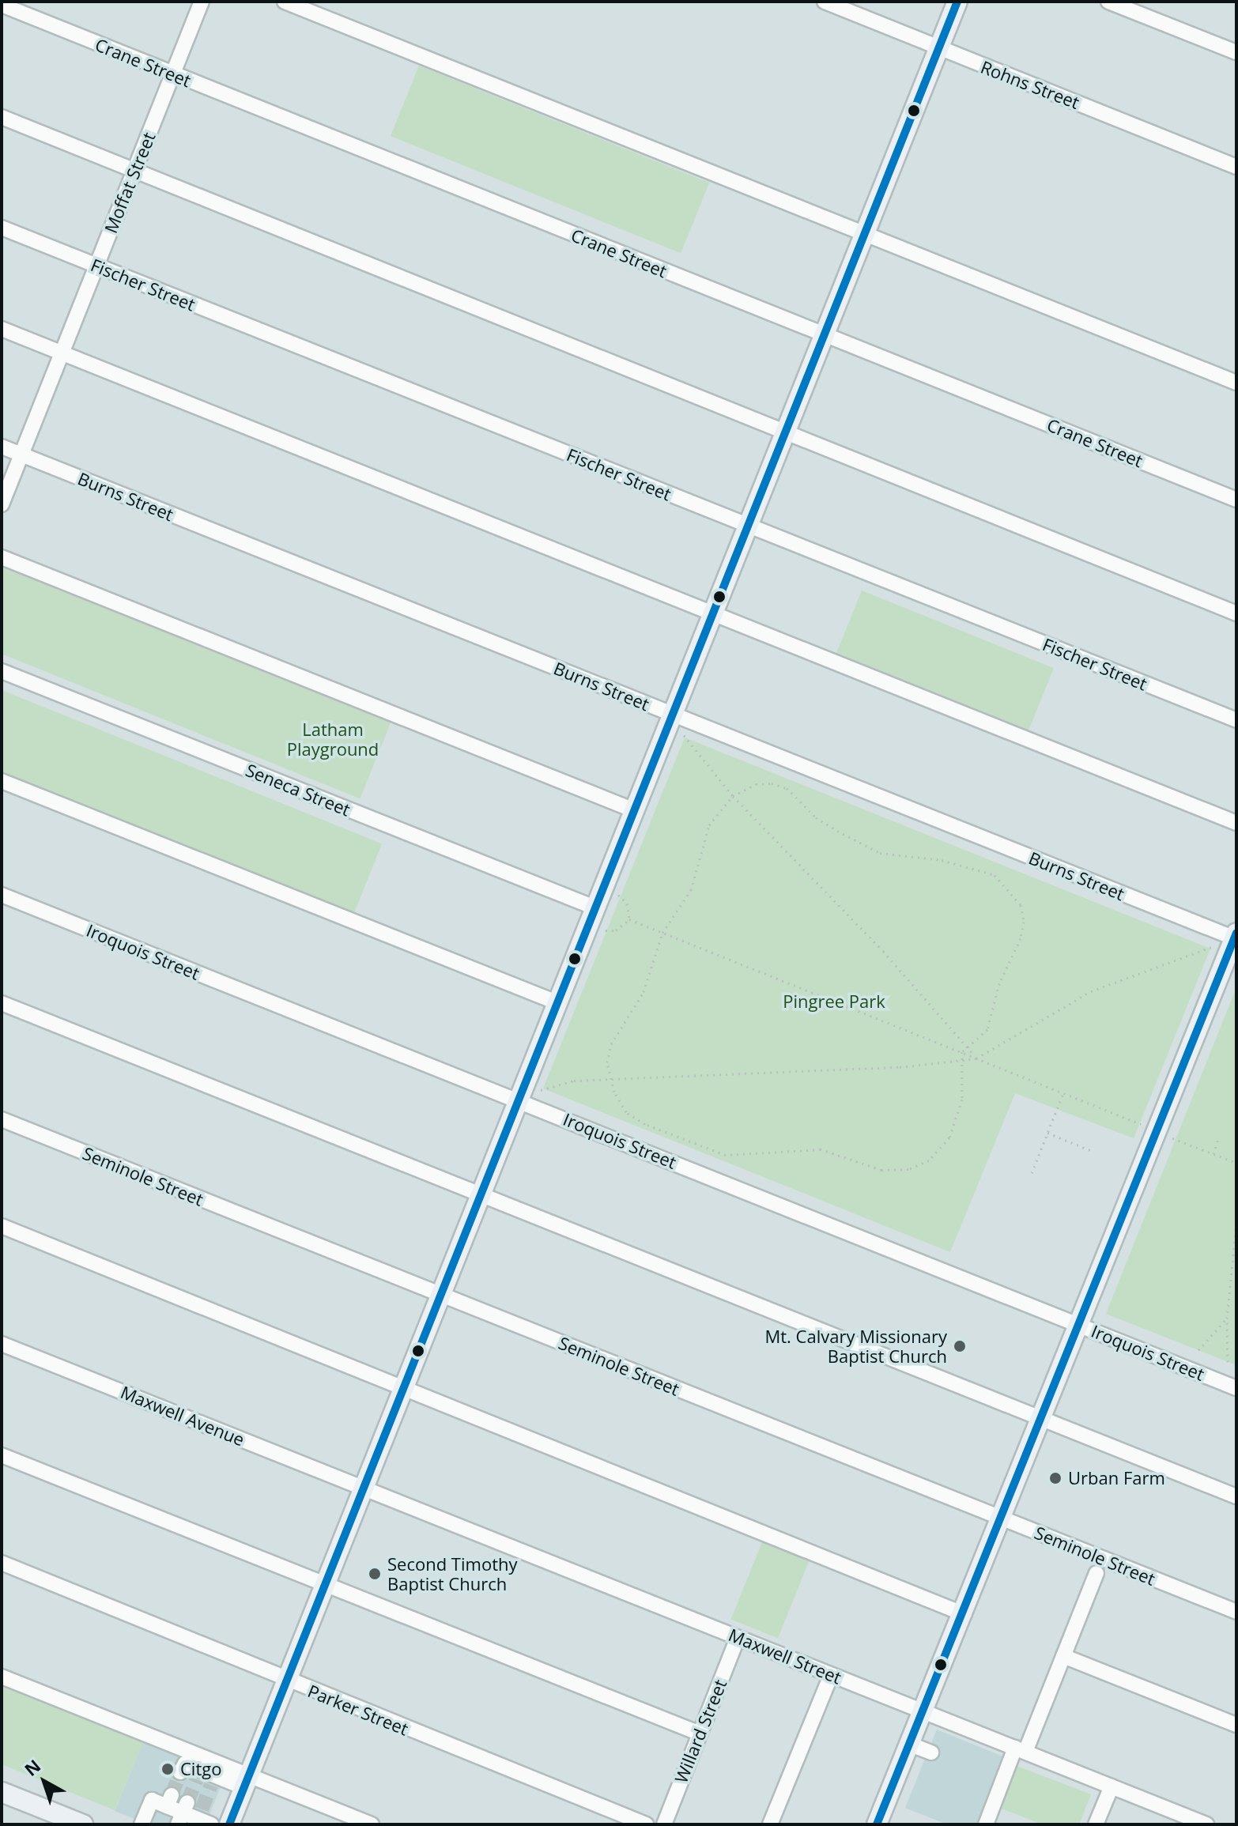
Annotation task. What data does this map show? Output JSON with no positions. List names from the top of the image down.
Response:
{
  "streets": {
    "street": [
      "Crane Street",
      "Rohns Street",
      "Moffat Street",
      "Fischer Street",
      "Burns Street",
      "Seneca Street",
      "Iroquois Street",
      "Seminole Street",
      "Maxwell Avenue",
      "Maxwell Street",
      "Parker Street",
      "Willard Street"
    ]
  },
  "crossings": [
    ["Crane Street", "Moffat Street"],
    ["Moffat Street", "Fischer Street"],
    ["Moffat Street", "Burns Street"],
    ["Maxwell Avenue", "Maxwell Street"],
    ["Maxwell Street", "Willard Street"]
  ],
  "parks": ["Latham Playground", "Pingree Park"],
  "places": [
    "Mt. Calvary Missionary Baptist Church",
    "Urban Farm",
    "Second Timothy Baptist Church",
    "Citgo"
  ],
  "north": "top left"
}
